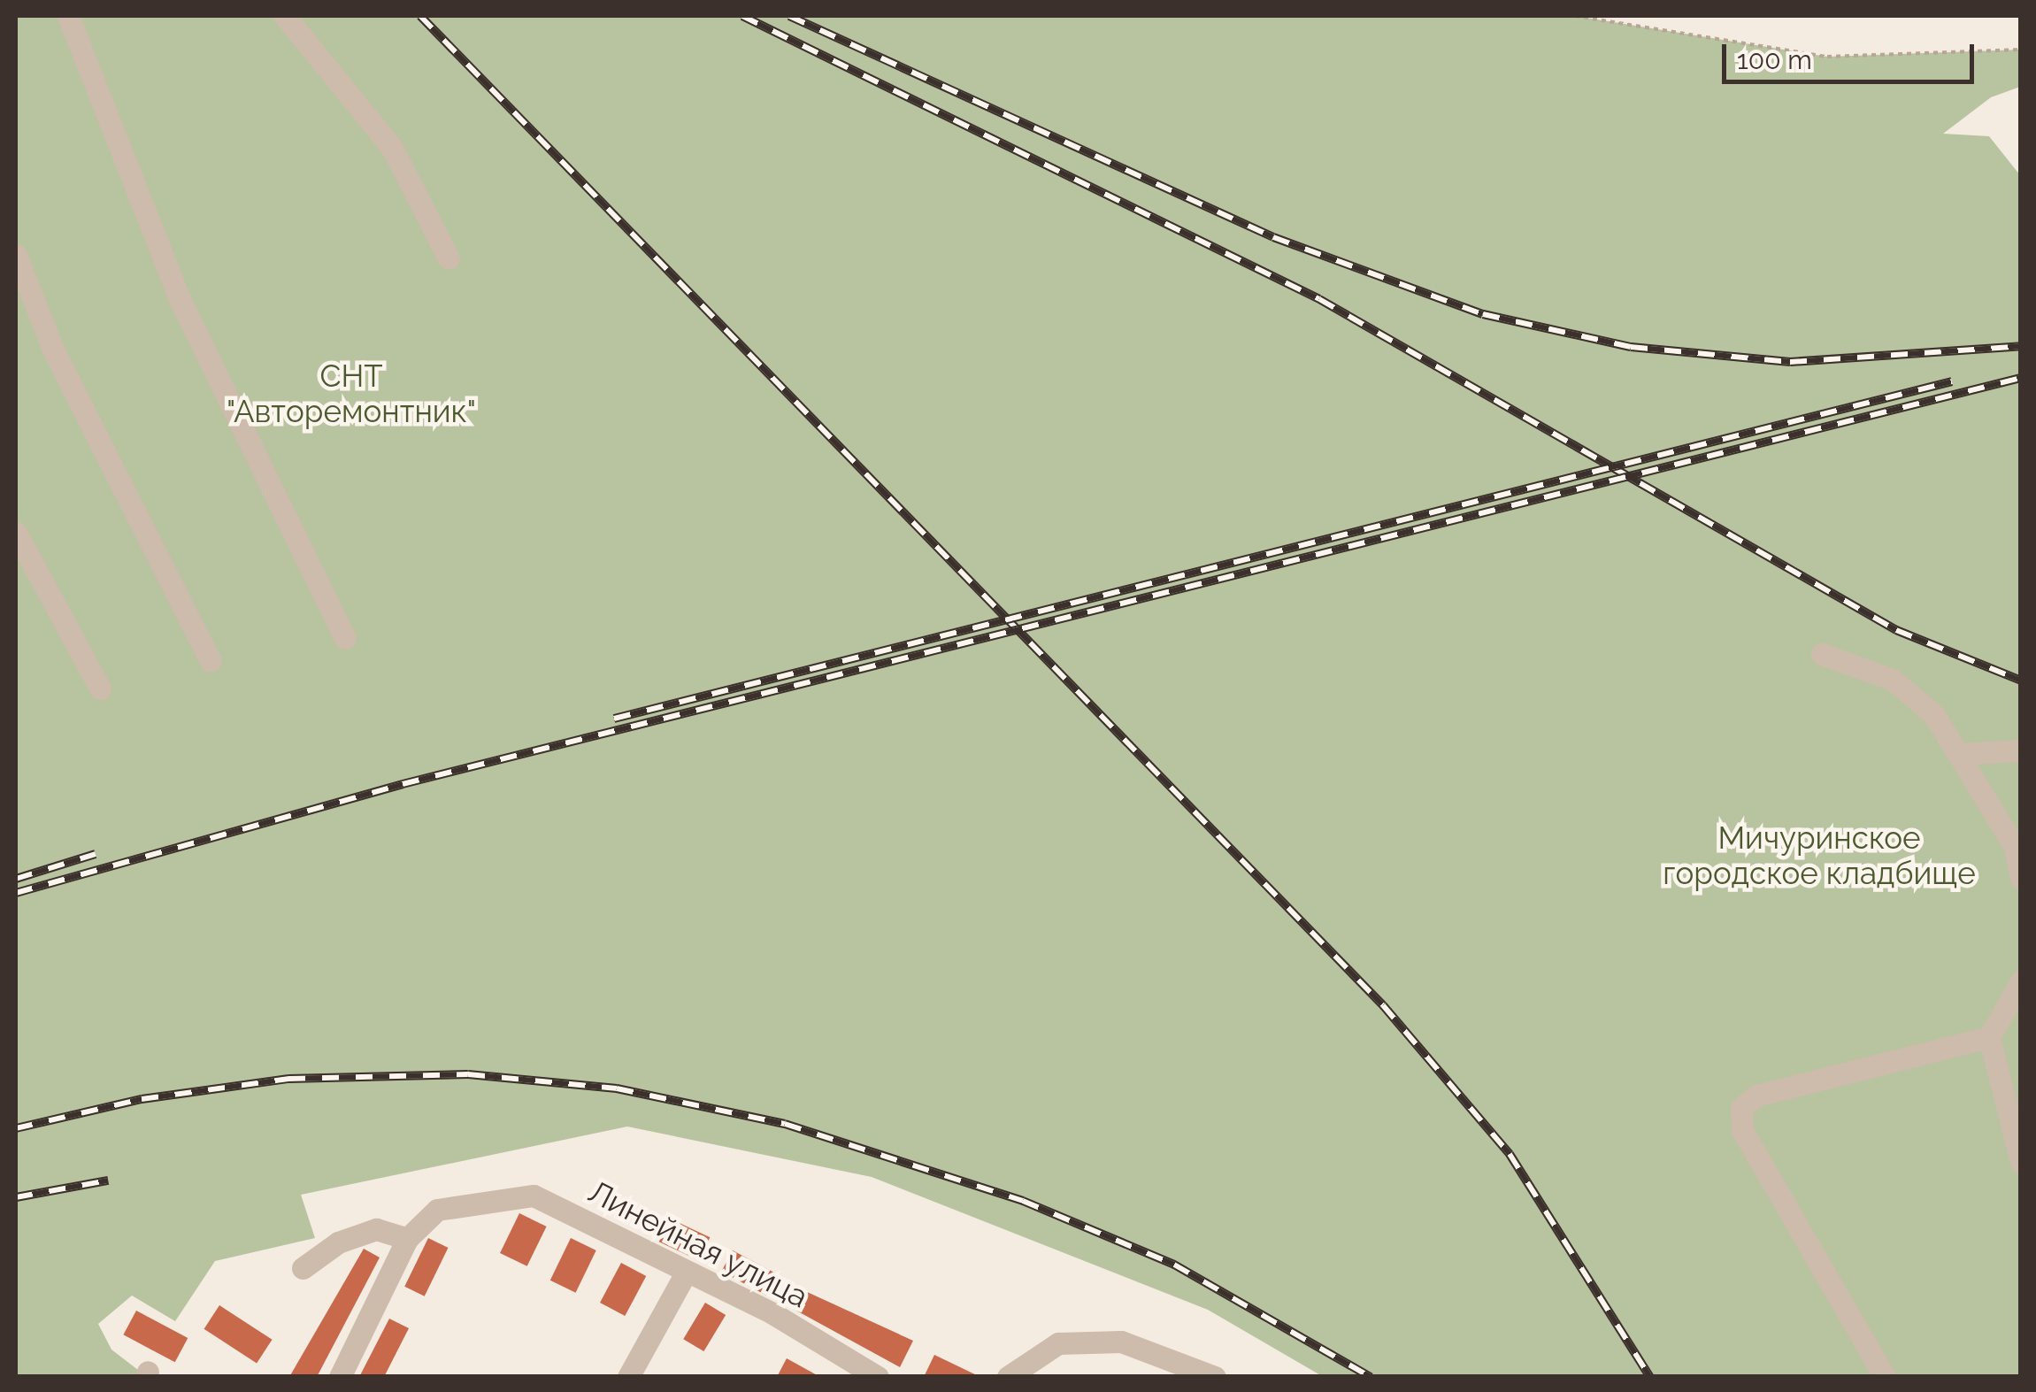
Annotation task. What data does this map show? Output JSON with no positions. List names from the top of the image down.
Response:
{
  "streets": {
    "street": ["Линейная улица"]
  },
  "parks": ["СНТ \"Авторемонтник\"", "Мичуринское городское кладбище"],
  "scale_bar": "100 m"
}
